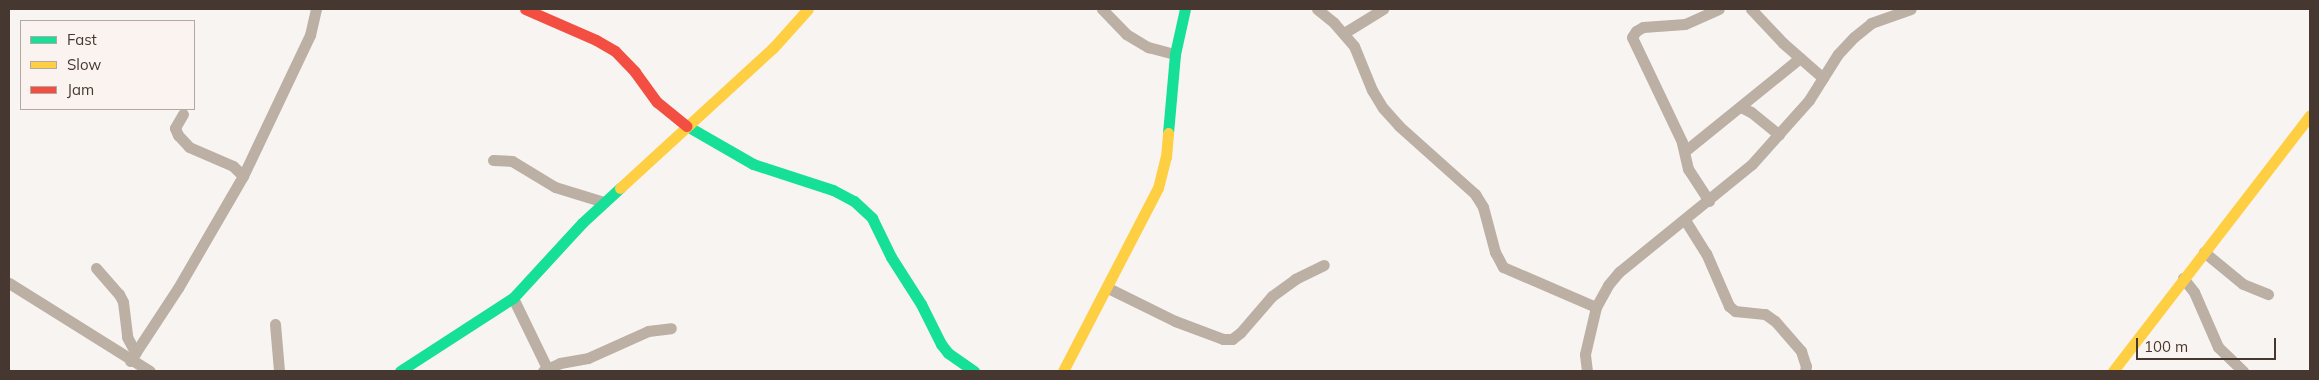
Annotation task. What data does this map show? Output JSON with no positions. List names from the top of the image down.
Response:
{
  "legend": ["Fast", "Slow", "Jam"],
  "scale_bar": "100 m"
}
